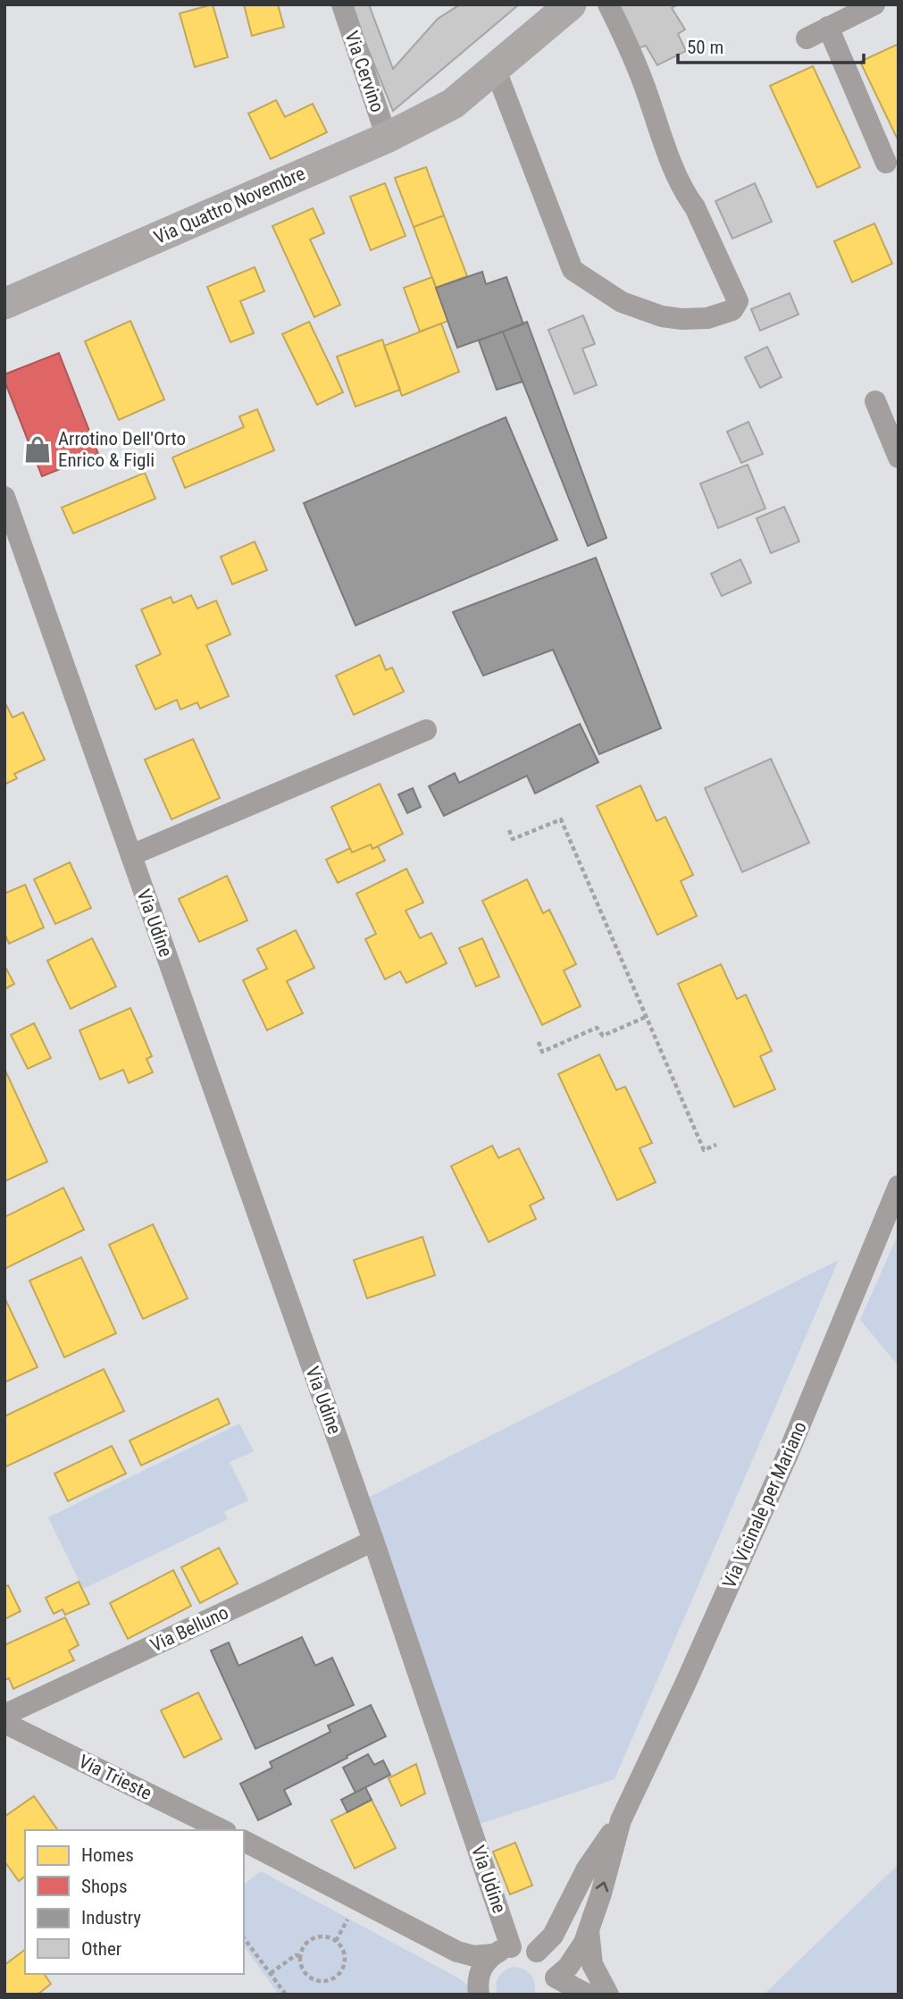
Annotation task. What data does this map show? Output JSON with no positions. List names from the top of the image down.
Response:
{
  "streets": {
    "main road": ["Via Quattro Novembre"],
    "street": [
      "Via Cervino",
      "Via Udine",
      "Via Vicinale per Mariano",
      "Via Belluno",
      "Via Trieste"
    ]
  },
  "crossings": [
    ["Via Cervino", "Via Quattro Novembre"],
    ["Via Udine", "Via Belluno"]
  ],
  "places": {
    "shop": ["Arrotino Dell'Orto Enrico & Figli"]
  },
  "legend": [
    "Homes",
    "Shops",
    "Industry",
    "Other"
  ],
  "scale_bar": "50 m"
}
